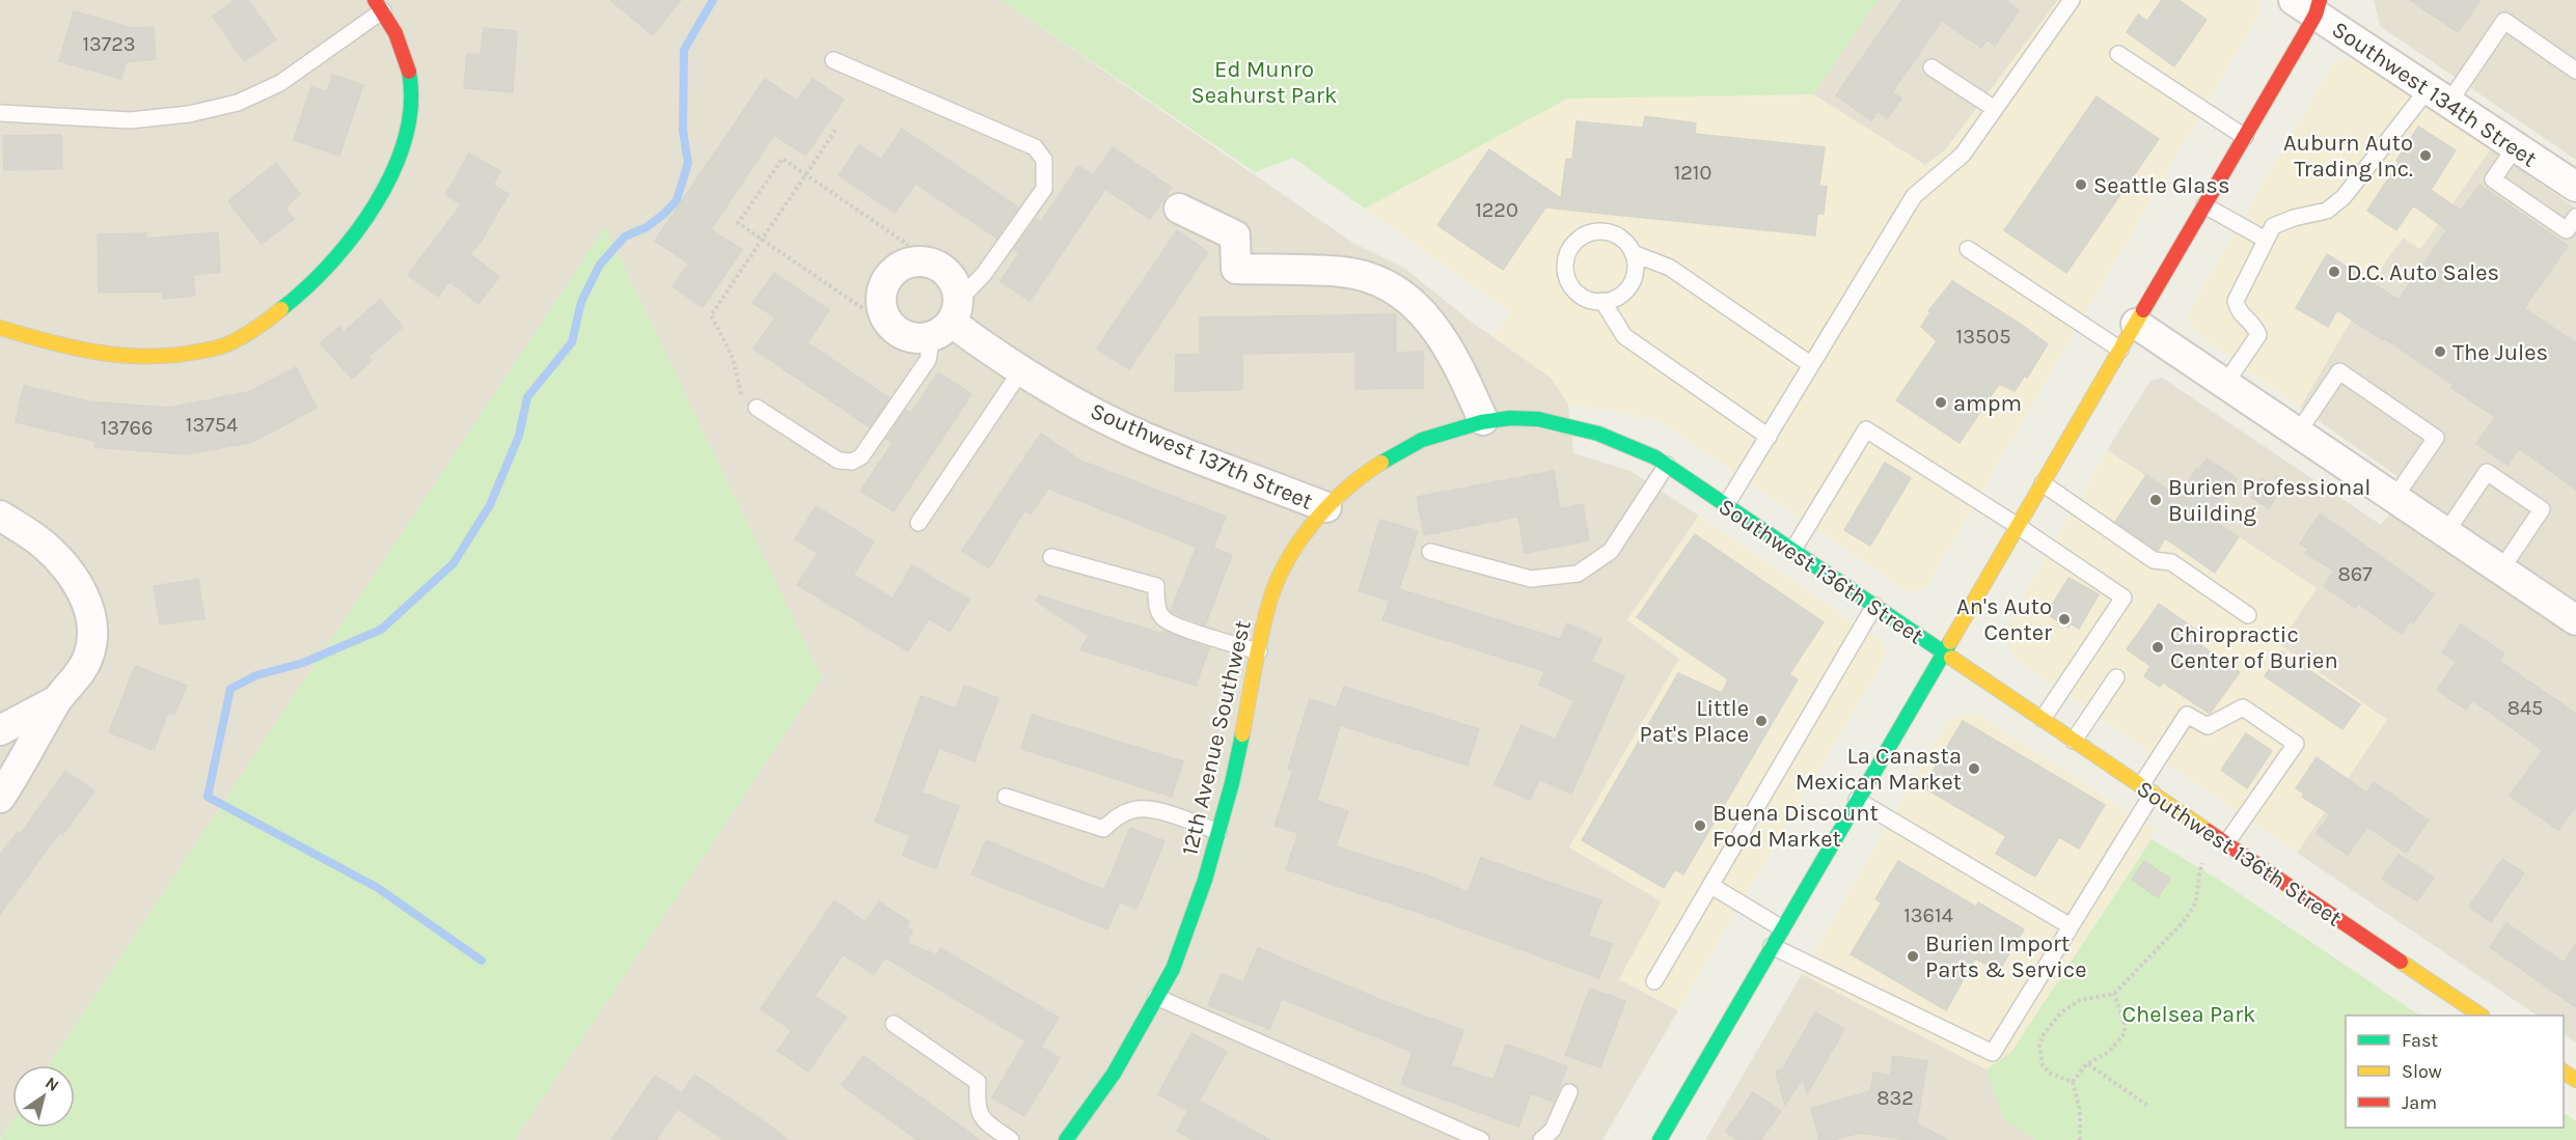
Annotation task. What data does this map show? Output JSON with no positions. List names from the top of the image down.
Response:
{
  "streets": {
    "street": [
      "Southwest 134th Street",
      "Southwest 137th Street",
      "Southwest 136th Street",
      "12th Avenue Southwest"
    ]
  },
  "crossings": [
    ["Southwest 137th Street", "12th Avenue Southwest"],
    ["Southwest 136th Street", "12th Avenue Southwest"]
  ],
  "parks": ["Ed Munro Seahurst Park", "Chelsea Park"],
  "places": [
    "Auburn Auto Trading Inc.",
    "Seattle Glass",
    "D.C. Auto Sales",
    "The Jules",
    "ampm",
    "Burien Professional Building",
    "An's Auto Center",
    "Chiropractic Center of Burien",
    "Little Pat's Place",
    "La Canasta Mexican Market",
    "Buena Discount Food Market",
    "Burien Import Parts & Service"
  ],
  "house_numbers": [
    "13723",
    "1210",
    "1220",
    "13505",
    "13754",
    "13766",
    "867",
    "845",
    "13614",
    "832"
  ],
  "legend": ["Fast", "Slow", "Jam"],
  "north": "top right"
}
